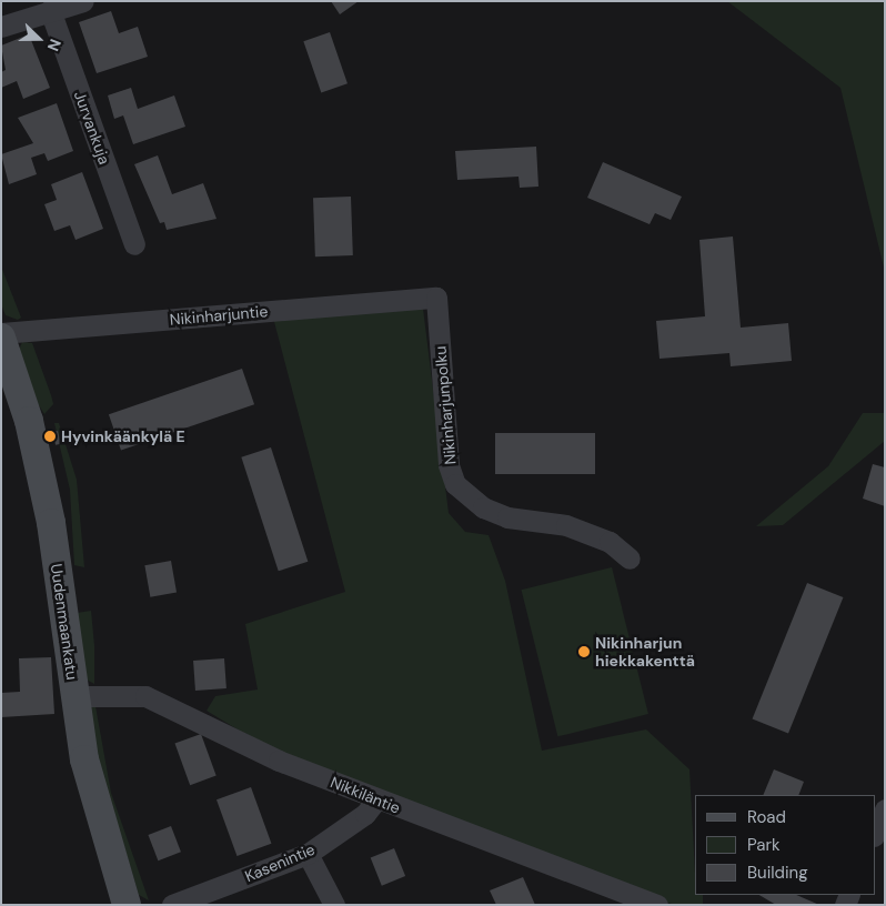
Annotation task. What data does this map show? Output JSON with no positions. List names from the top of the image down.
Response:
{
  "streets": {
    "main road": ["Uudenmaankatu"],
    "street": [
      "Jurvankuja",
      "Nikinharjuntie",
      "Nikinharjunpolku",
      "Nikkiläntie",
      "Kasenintie"
    ]
  },
  "crossings": [
    ["Nikinharjuntie", "Nikinharjunpolku"],
    ["Uudenmaankatu", "Nikkiläntie"],
    ["Nikkiläntie", "Kasenintie"]
  ],
  "places": ["Hyvinkäänkylä E", "Nikinharjun hiekkakenttä"],
  "legend": ["Road", "Park", "Building"],
  "north": "right"
}
